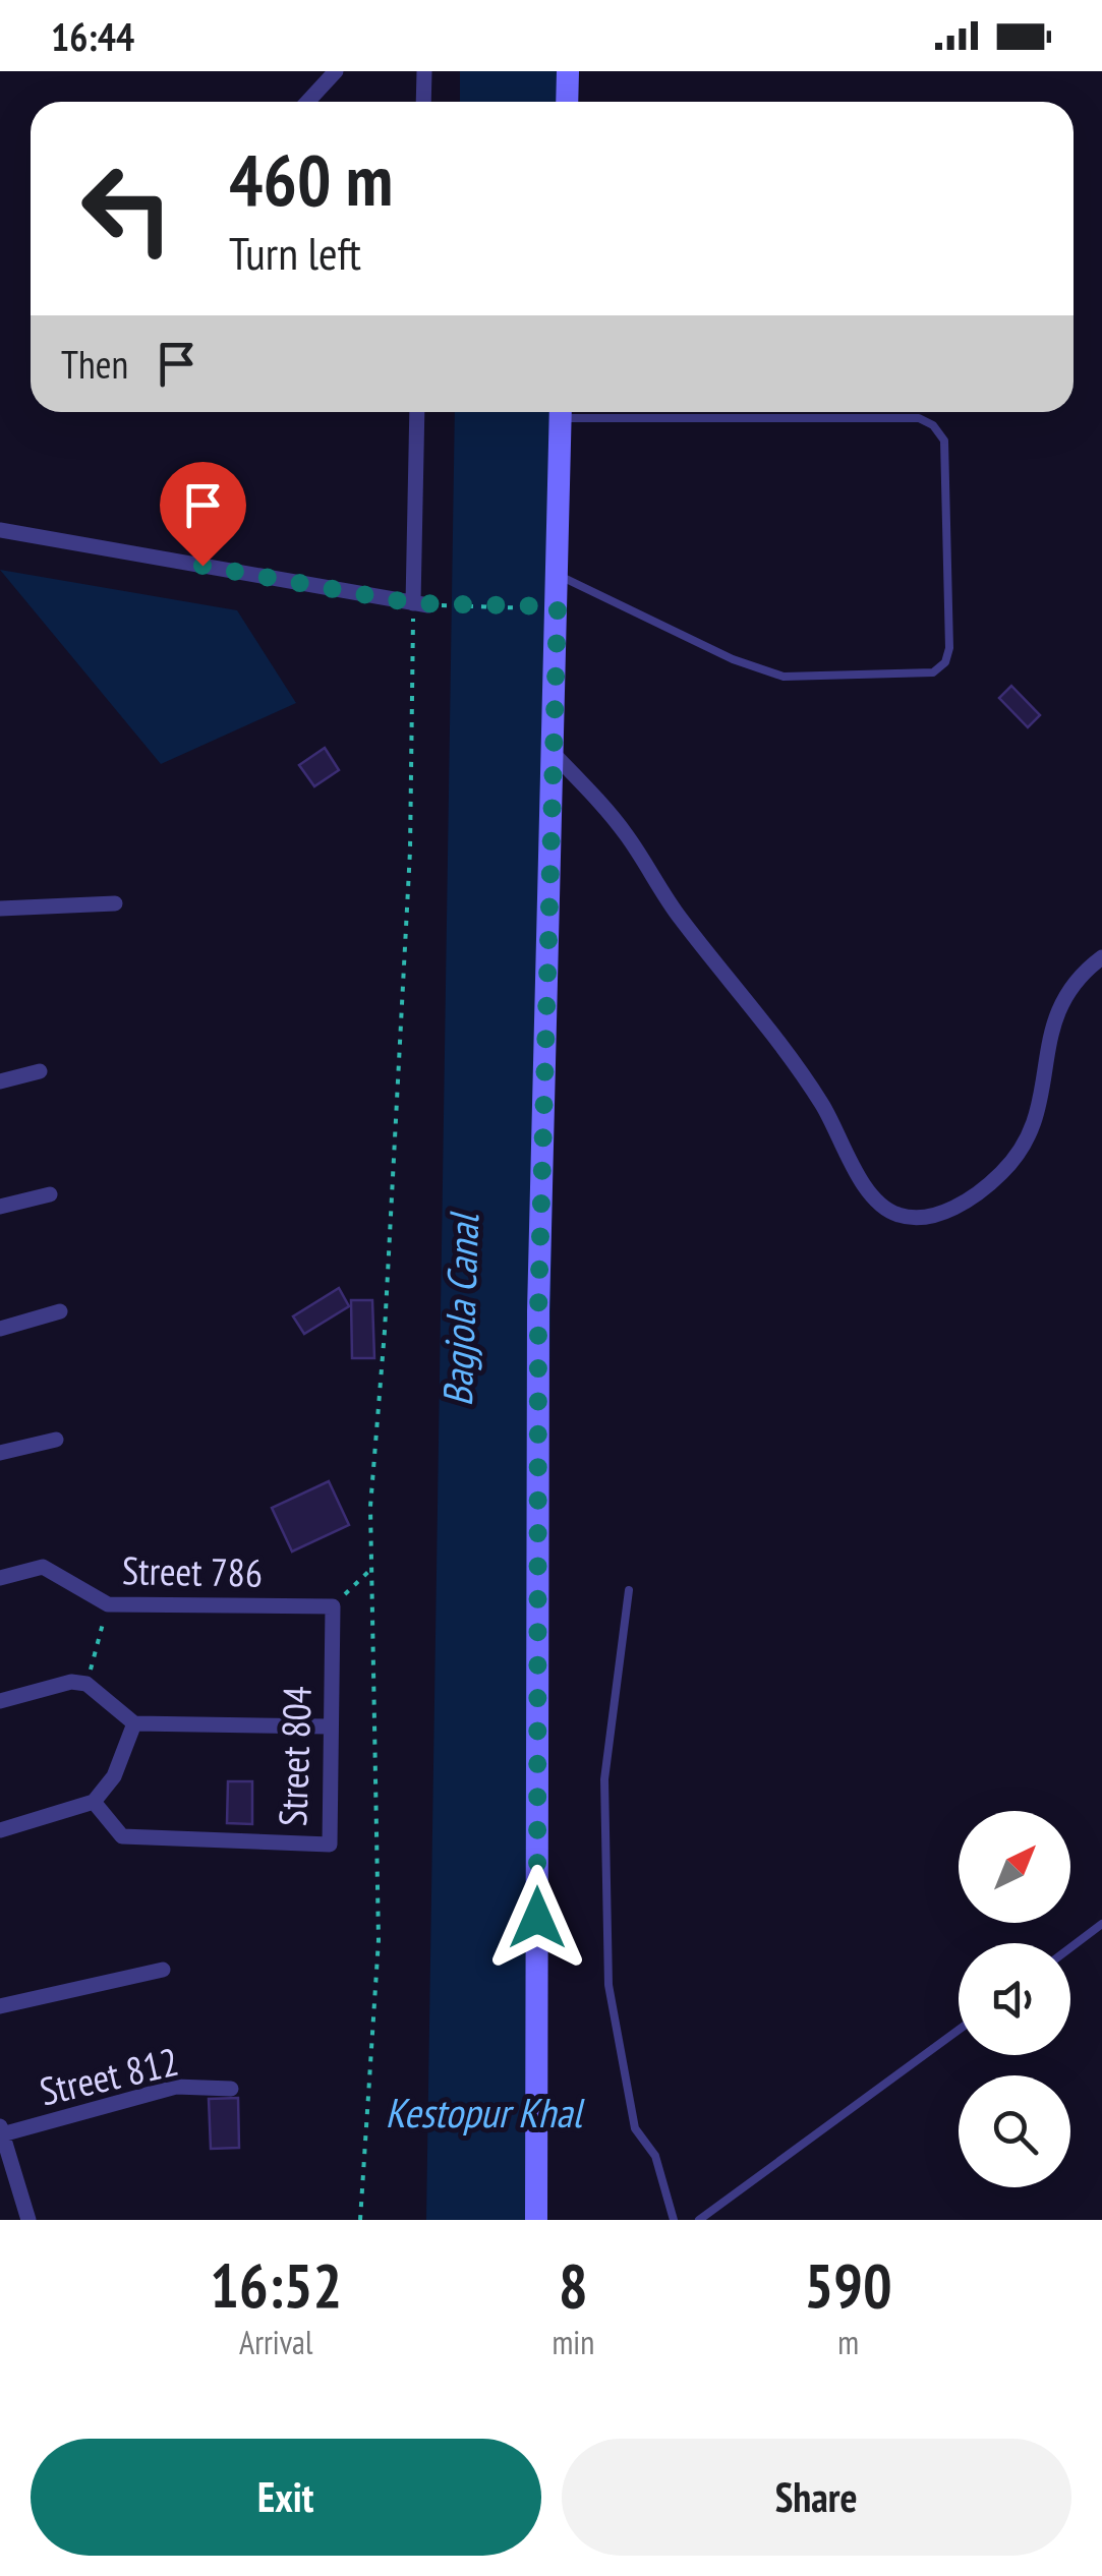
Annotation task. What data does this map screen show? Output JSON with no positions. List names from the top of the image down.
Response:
{
  "streets": {
    "street": ["Street 786", "Street 804", "Street 812"]
  },
  "crossings": [
    ["Street 786", "Street 804"]
  ],
  "water": ["Bagjola Canal", "Kestopur Khal"],
  "north": "top right",
  "page": {
    "status": "16:44",
    "turn": ["460 m", "Turn left"],
    "then": "Then",
    "eta": [
      "16:52",
      "Arrival",
      "8",
      "min",
      "590",
      "m"
    ],
    "buttons": ["Exit", "Share"]
  }
}
